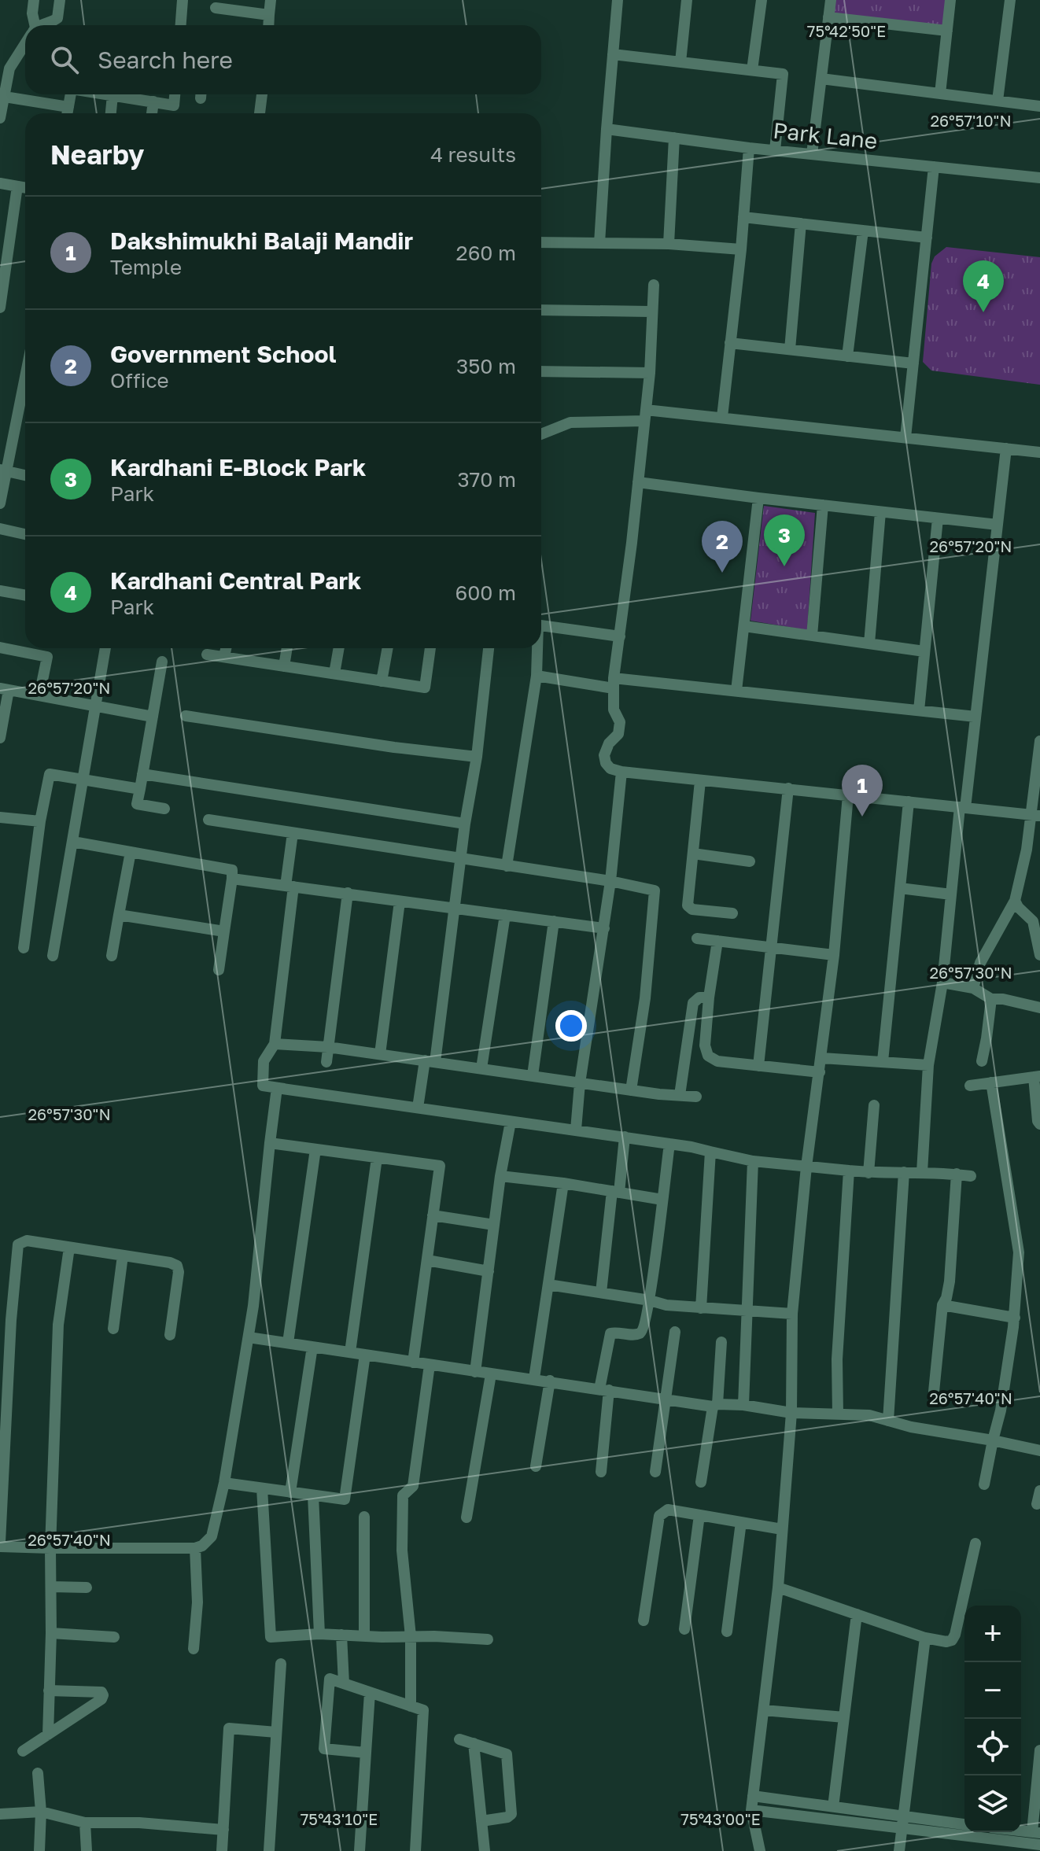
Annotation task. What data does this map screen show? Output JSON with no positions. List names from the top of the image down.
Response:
{
  "streets": {
    "street": ["Park Lane"]
  },
  "page": {
    "search": "Search here",
    "heading": ["Nearby", "4 results"],
    "list": [
      {
        "mark": "1",
        "name": "Dakshimukhi Balaji Mandir",
        "note": "Temple",
        "value": "260 m"
      },
      {
        "mark": "2",
        "name": "Government School",
        "note": "Office",
        "value": "350 m"
      },
      {
        "mark": "3",
        "name": "Kardhani E-Block Park",
        "note": "Park",
        "value": "370 m"
      },
      {
        "mark": "4",
        "name": "Kardhani Central Park",
        "note": "Park",
        "value": "600 m"
      }
    ],
    "pins": [
      "4",
      "3",
      "2",
      "1"
    ],
    "map_buttons": ["+", "−"]
  },
  "coordinates": [
    "75°42'50\"E",
    "26°57'10\"N",
    "26°57'20\"N",
    "26°57'30\"N",
    "26°57'40\"N",
    "75°43'10\"E",
    "75°43'00\"E"
  ]
}
